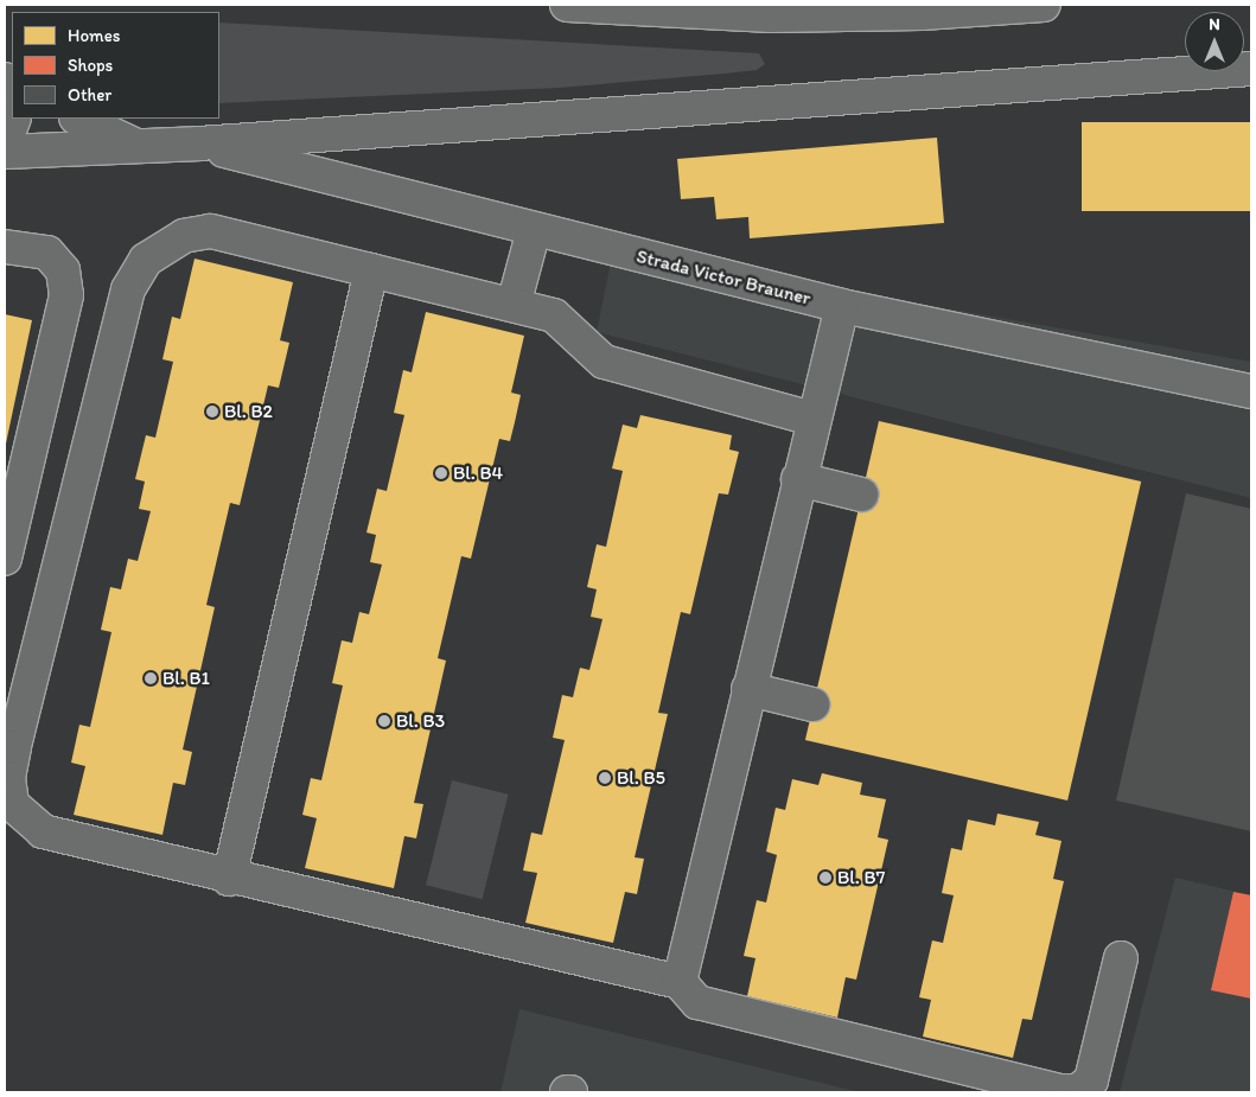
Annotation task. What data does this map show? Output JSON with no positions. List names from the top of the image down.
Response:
{
  "streets": {
    "street": ["Strada Victor Brauner"]
  },
  "places": [
    "Bl. B2",
    "Bl. B4",
    "Bl. B1",
    "Bl. B3",
    "Bl. B5",
    "Bl. B7"
  ],
  "legend": ["Homes", "Shops", "Other"],
  "north": "top"
}
